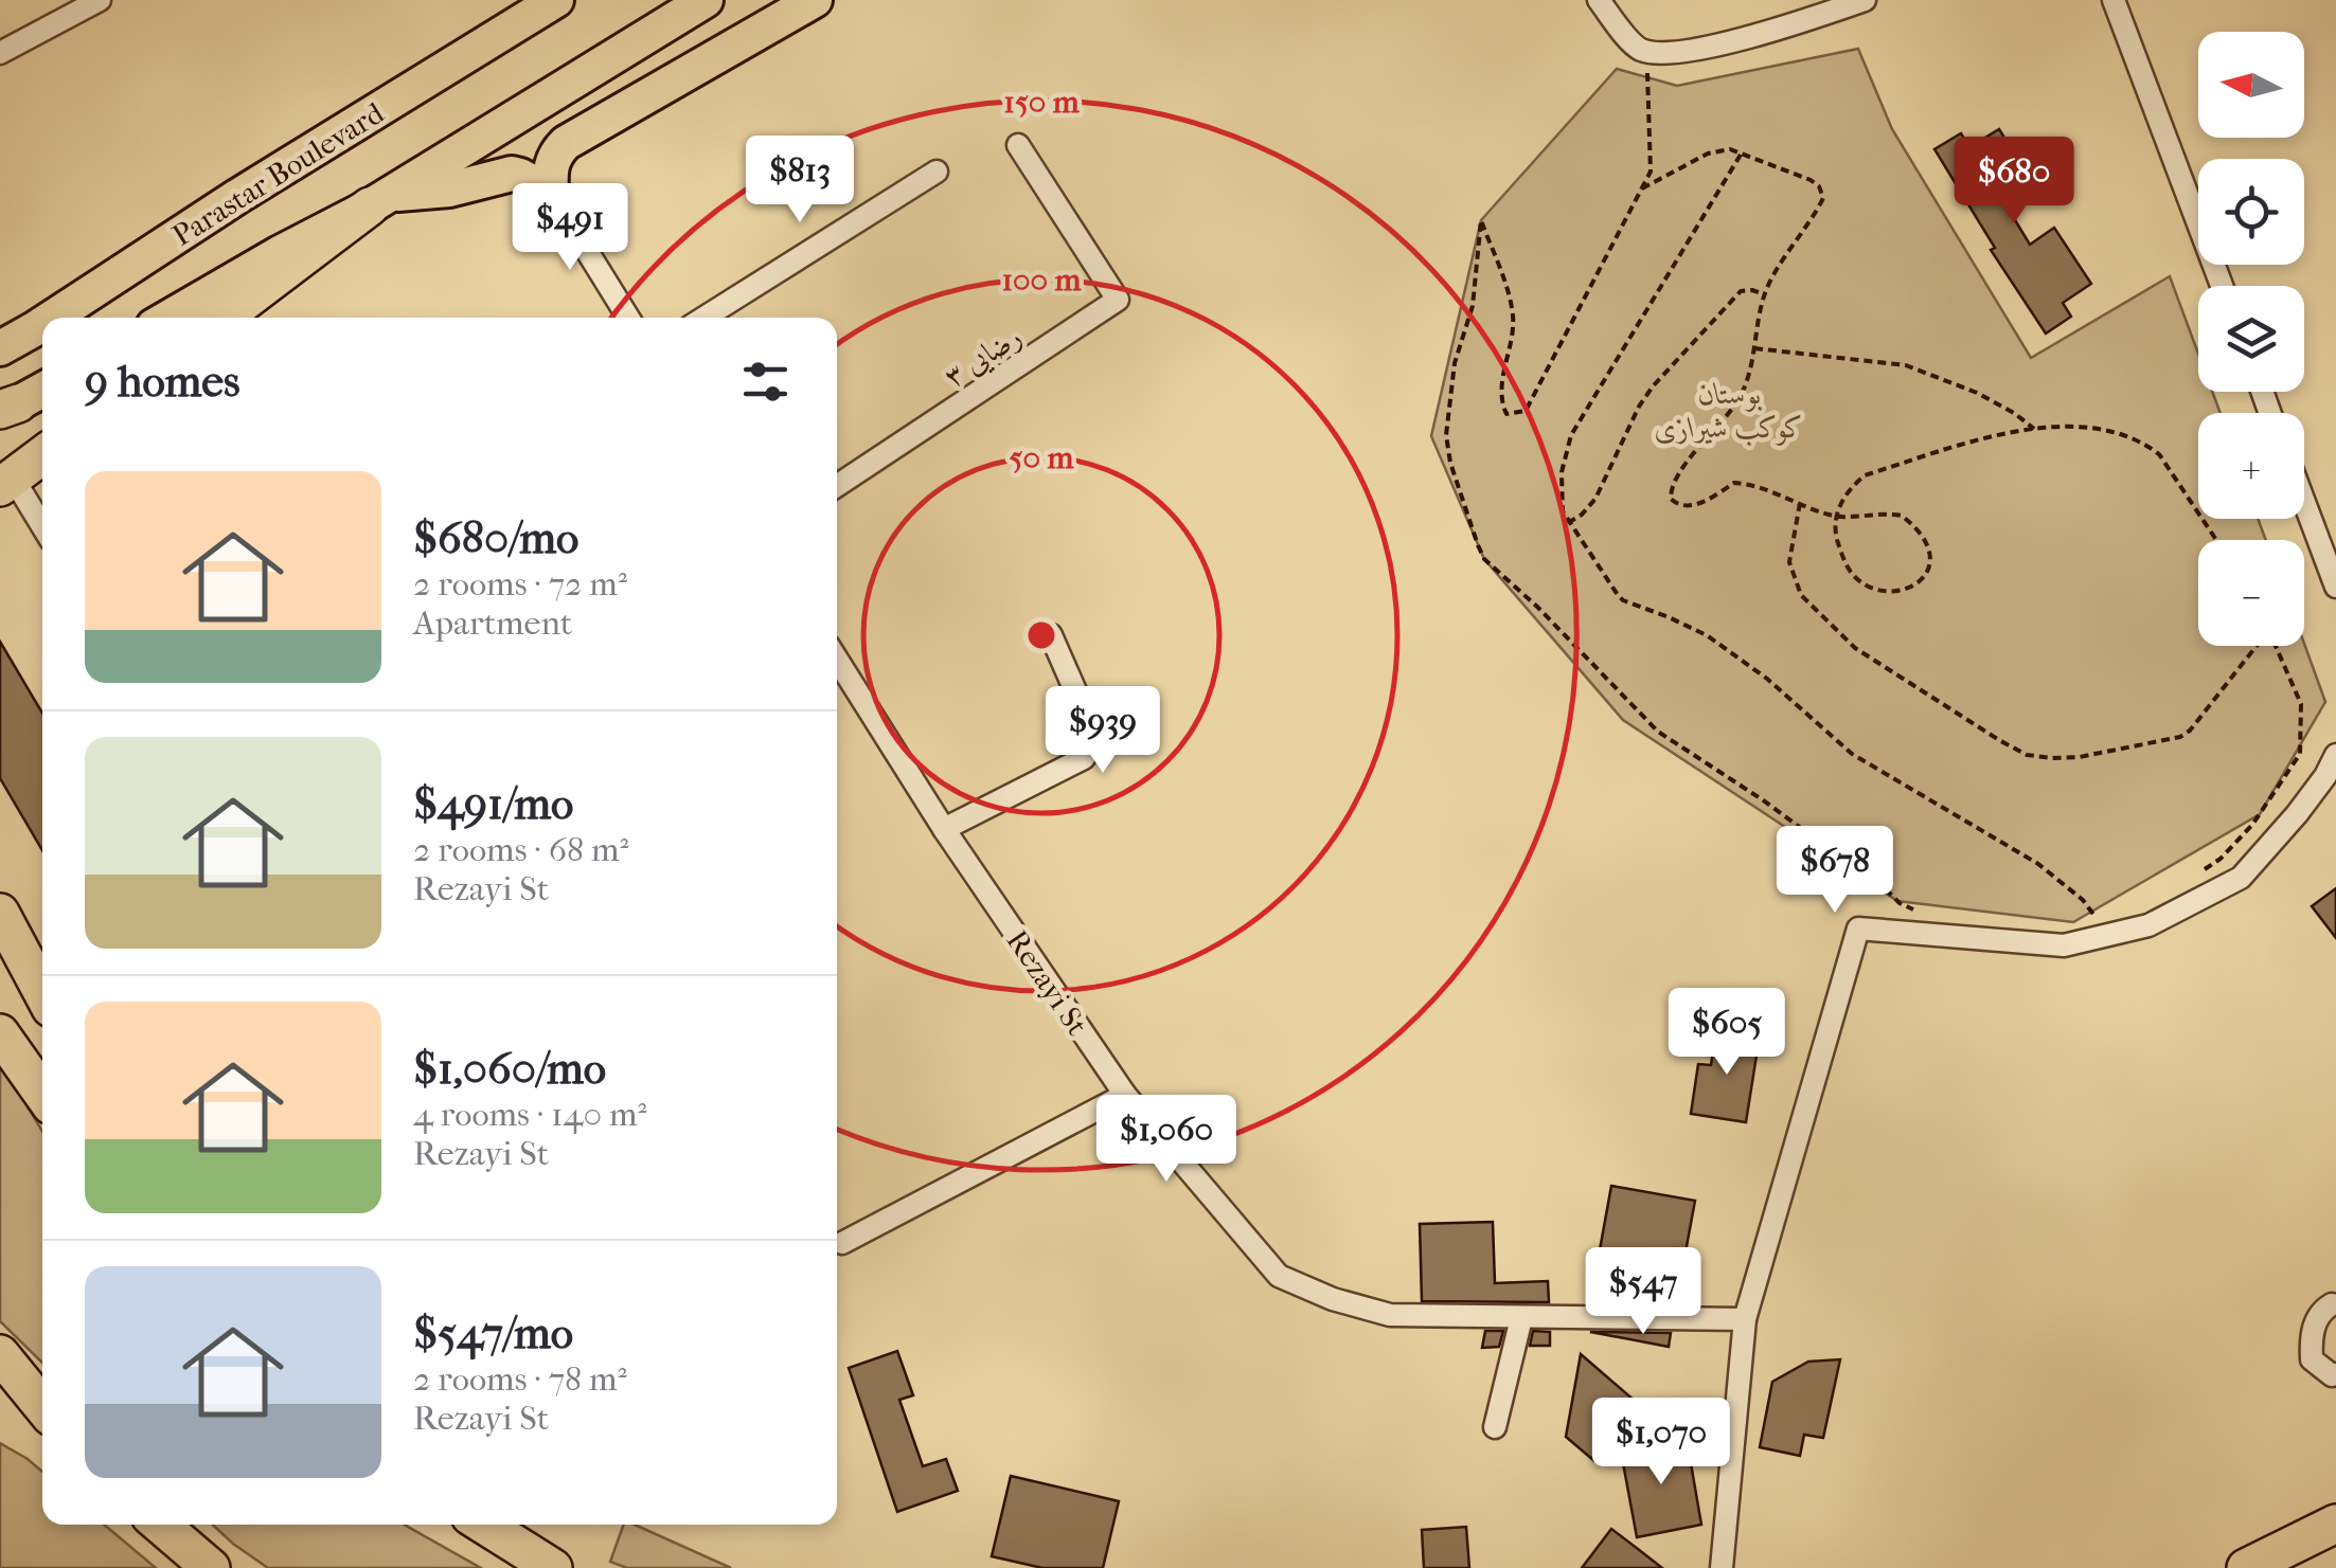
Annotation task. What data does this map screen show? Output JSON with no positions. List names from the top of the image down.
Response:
{
  "streets": {
    "main road": ["Parastar Boulevard"],
    "street": ["رضایی ۳", "Rezayi St"]
  },
  "parks": ["بوستان کوکب شیرازی"],
  "north": "left",
  "page": {
    "map_buttons": ["+", "−"],
    "price": [
      "$813",
      "$680",
      "$491",
      "$939",
      "$678",
      "$605",
      "$1,060",
      "$547",
      "$1,070"
    ],
    "heading": "9 homes",
    "list": [
      {
        "name": "$680/mo",
        "note": "2 rooms · 72 m² · Apartment"
      },
      {
        "name": "$491/mo",
        "note": "2 rooms · 68 m² · Rezayi St"
      },
      {
        "name": "$1,060/mo",
        "note": "4 rooms · 140 m² · Rezayi St"
      },
      {
        "name": "$547/mo",
        "note": "2 rooms · 78 m² · Rezayi St"
      }
    ]
  },
  "rings": ["150 m", "100 m", "50 m"]
}
